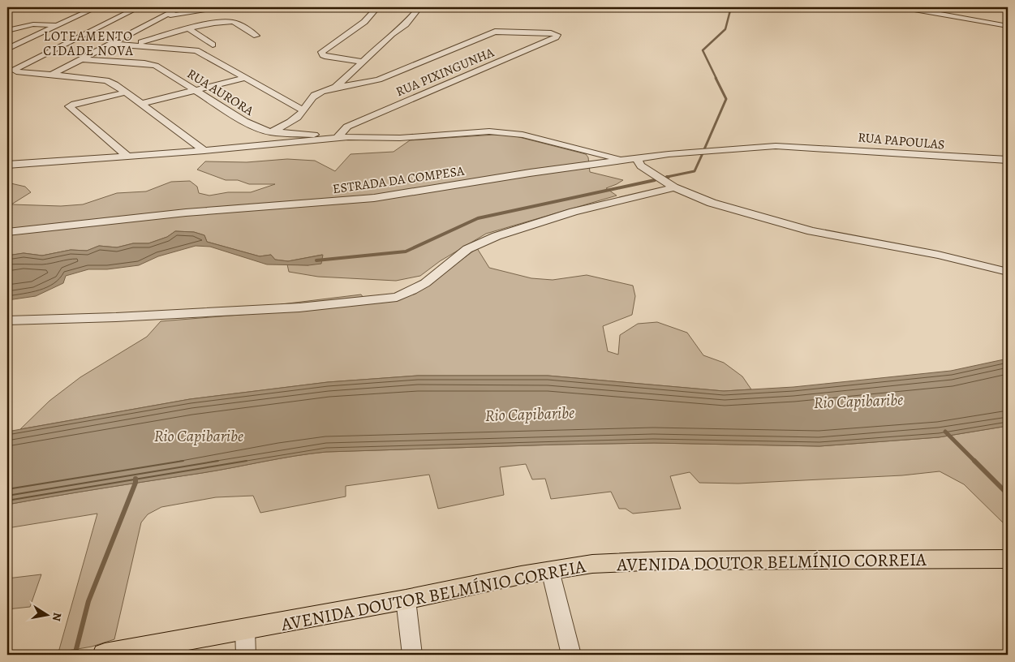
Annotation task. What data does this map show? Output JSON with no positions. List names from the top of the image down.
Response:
{
  "streets": {
    "main road": ["AVENIDA DOUTOR BELMÍNIO CORREIA"],
    "street": [
      "RUA PIXINGUNHA",
      "RUA AURORA",
      "RUA PAPOULAS",
      "ESTRADA DA COMPESA"
    ]
  },
  "crossings": [
    ["RUA PIXINGUNHA", "RUA AURORA"],
    ["RUA PAPOULAS", "ESTRADA DA COMPESA"]
  ],
  "districts": ["LOTEAMENTO CIDADE NOVA"],
  "water": ["Rio Capibaribe"],
  "north": "right"
}
